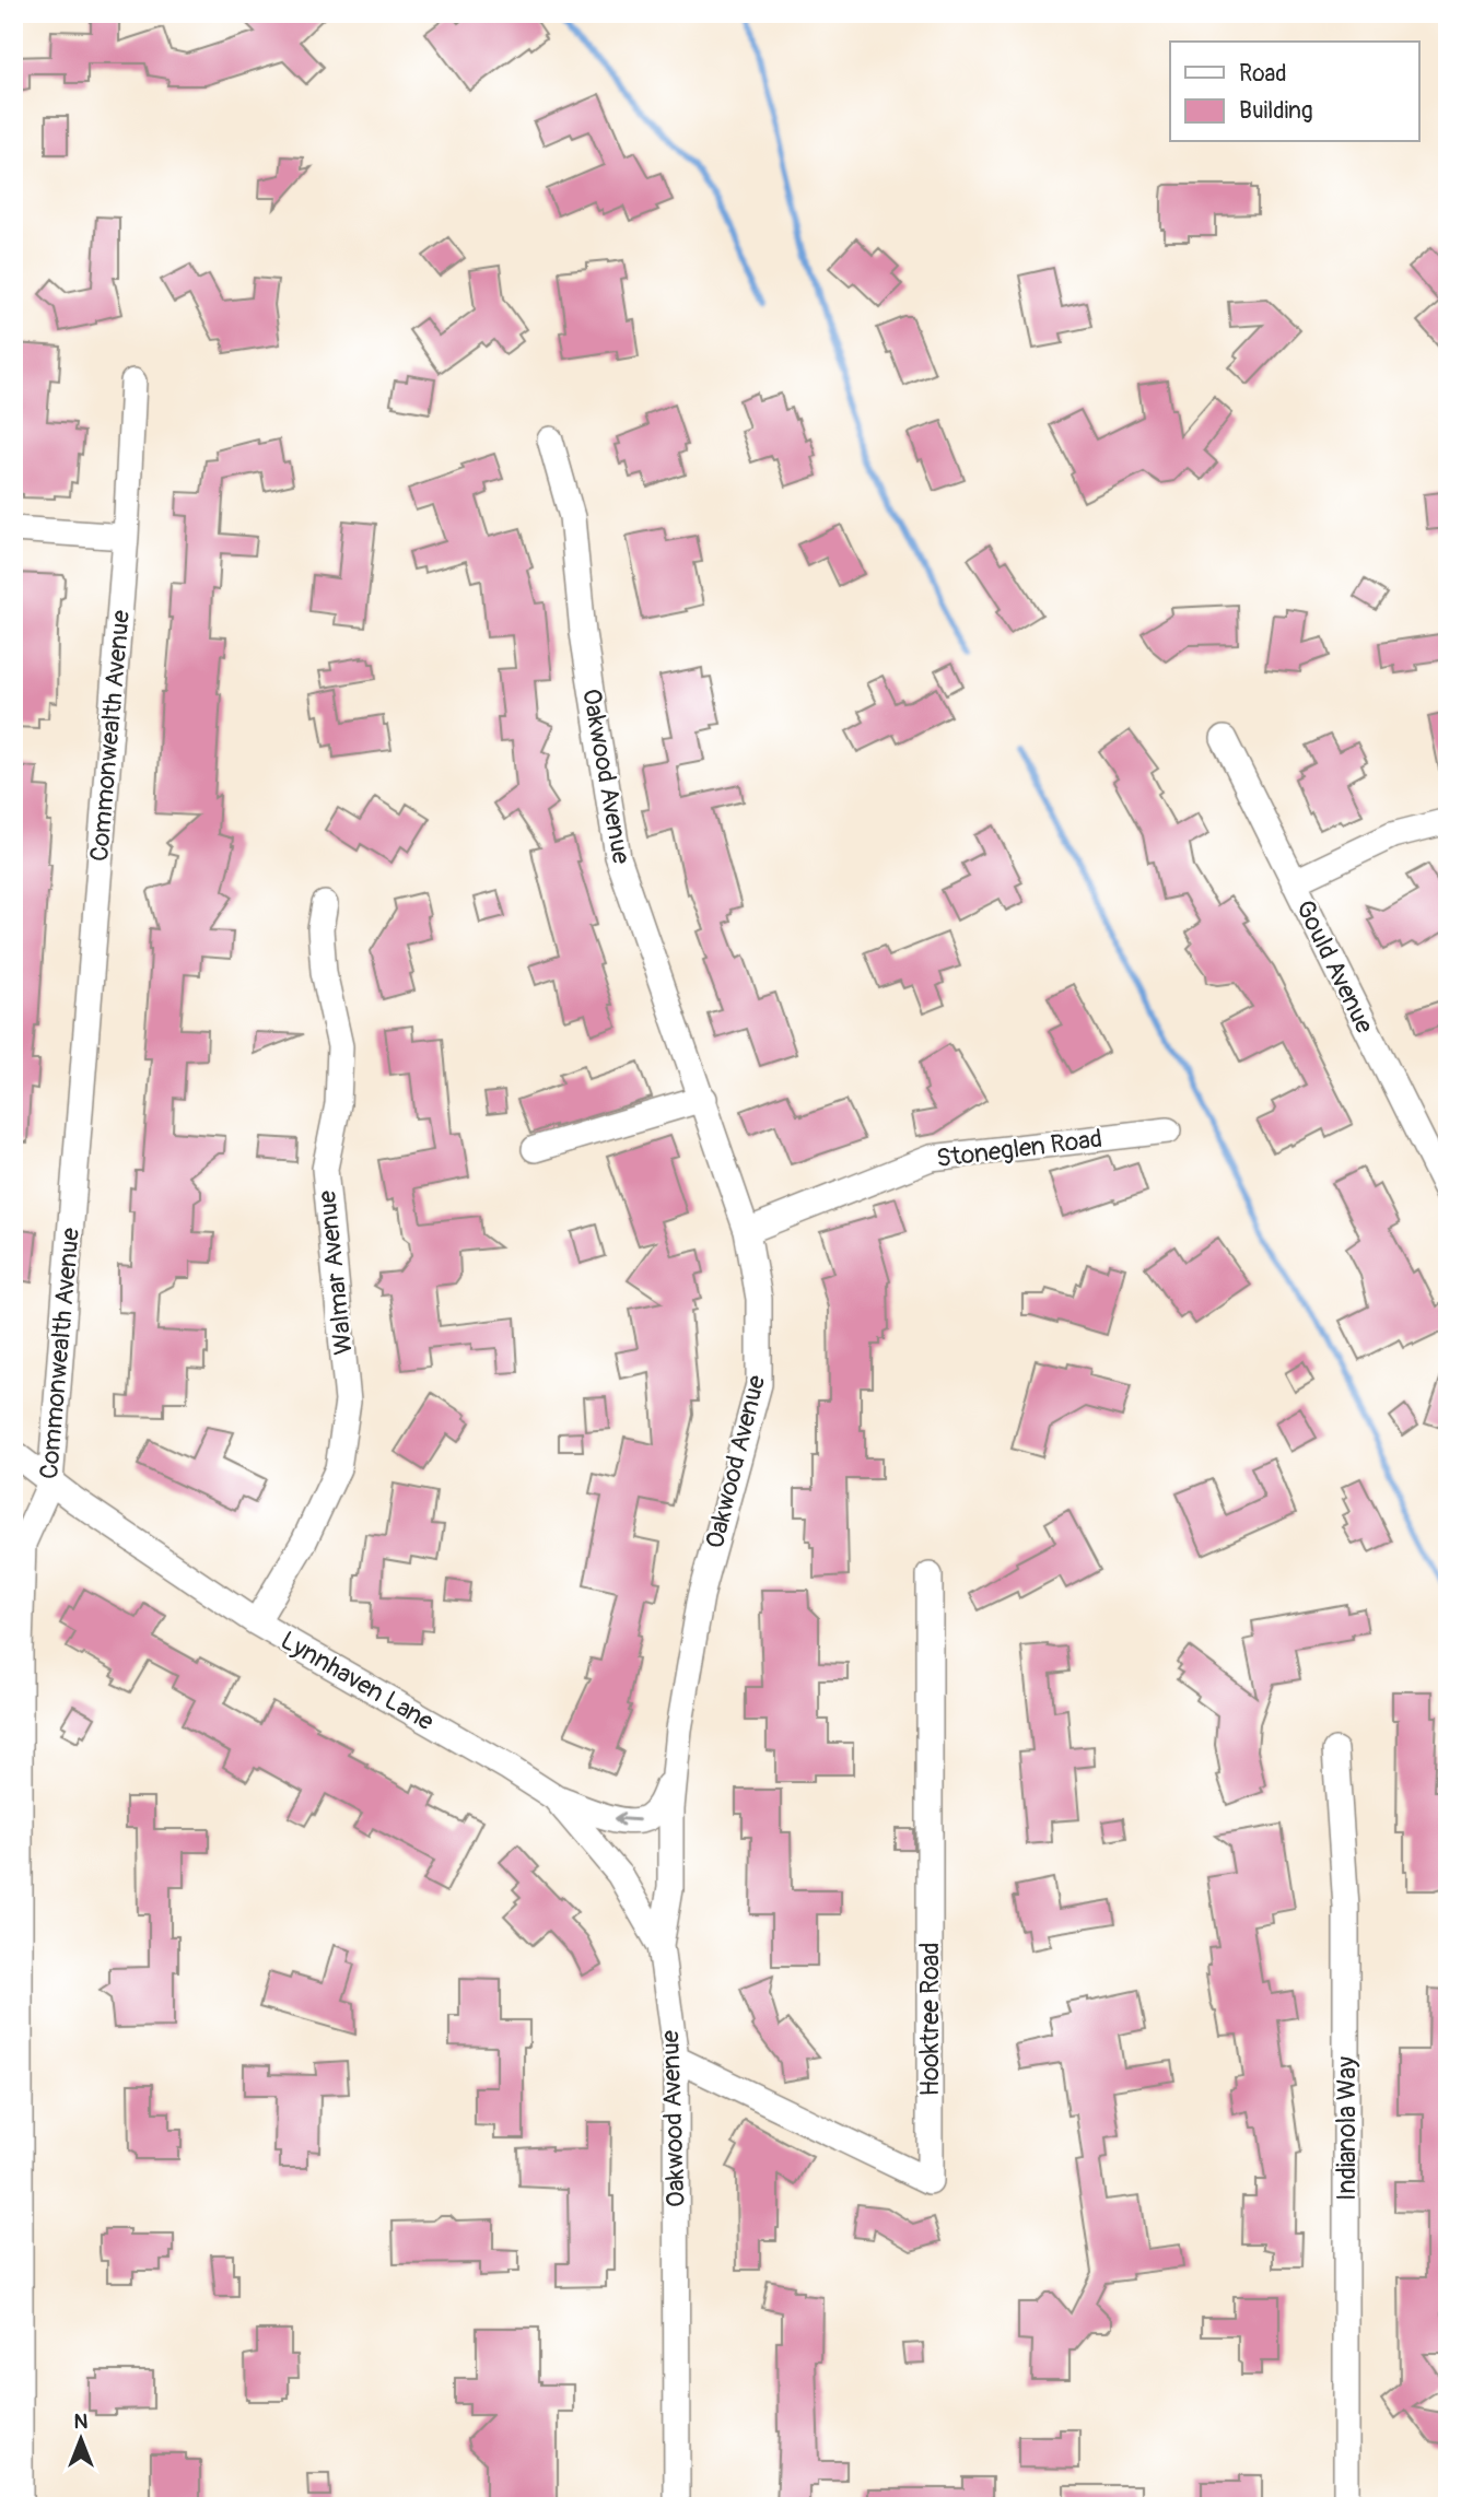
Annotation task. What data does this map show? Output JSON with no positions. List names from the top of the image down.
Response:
{
  "streets": {
    "street": [
      "Commonwealth Avenue",
      "Oakwood Avenue",
      "Gould Avenue",
      "Stoneglen Road",
      "Walmar Avenue",
      "Lynnhaven Lane",
      "Hooktree Road",
      "Indianola Way"
    ]
  },
  "crossings": [
    ["Commonwealth Avenue", "Lynnhaven Lane"],
    ["Oakwood Avenue", "Stoneglen Road"],
    ["Oakwood Avenue", "Lynnhaven Lane"],
    ["Oakwood Avenue", "Hooktree Road"],
    ["Walmar Avenue", "Lynnhaven Lane"]
  ],
  "legend": ["Road", "Building"],
  "north": "top"
}
